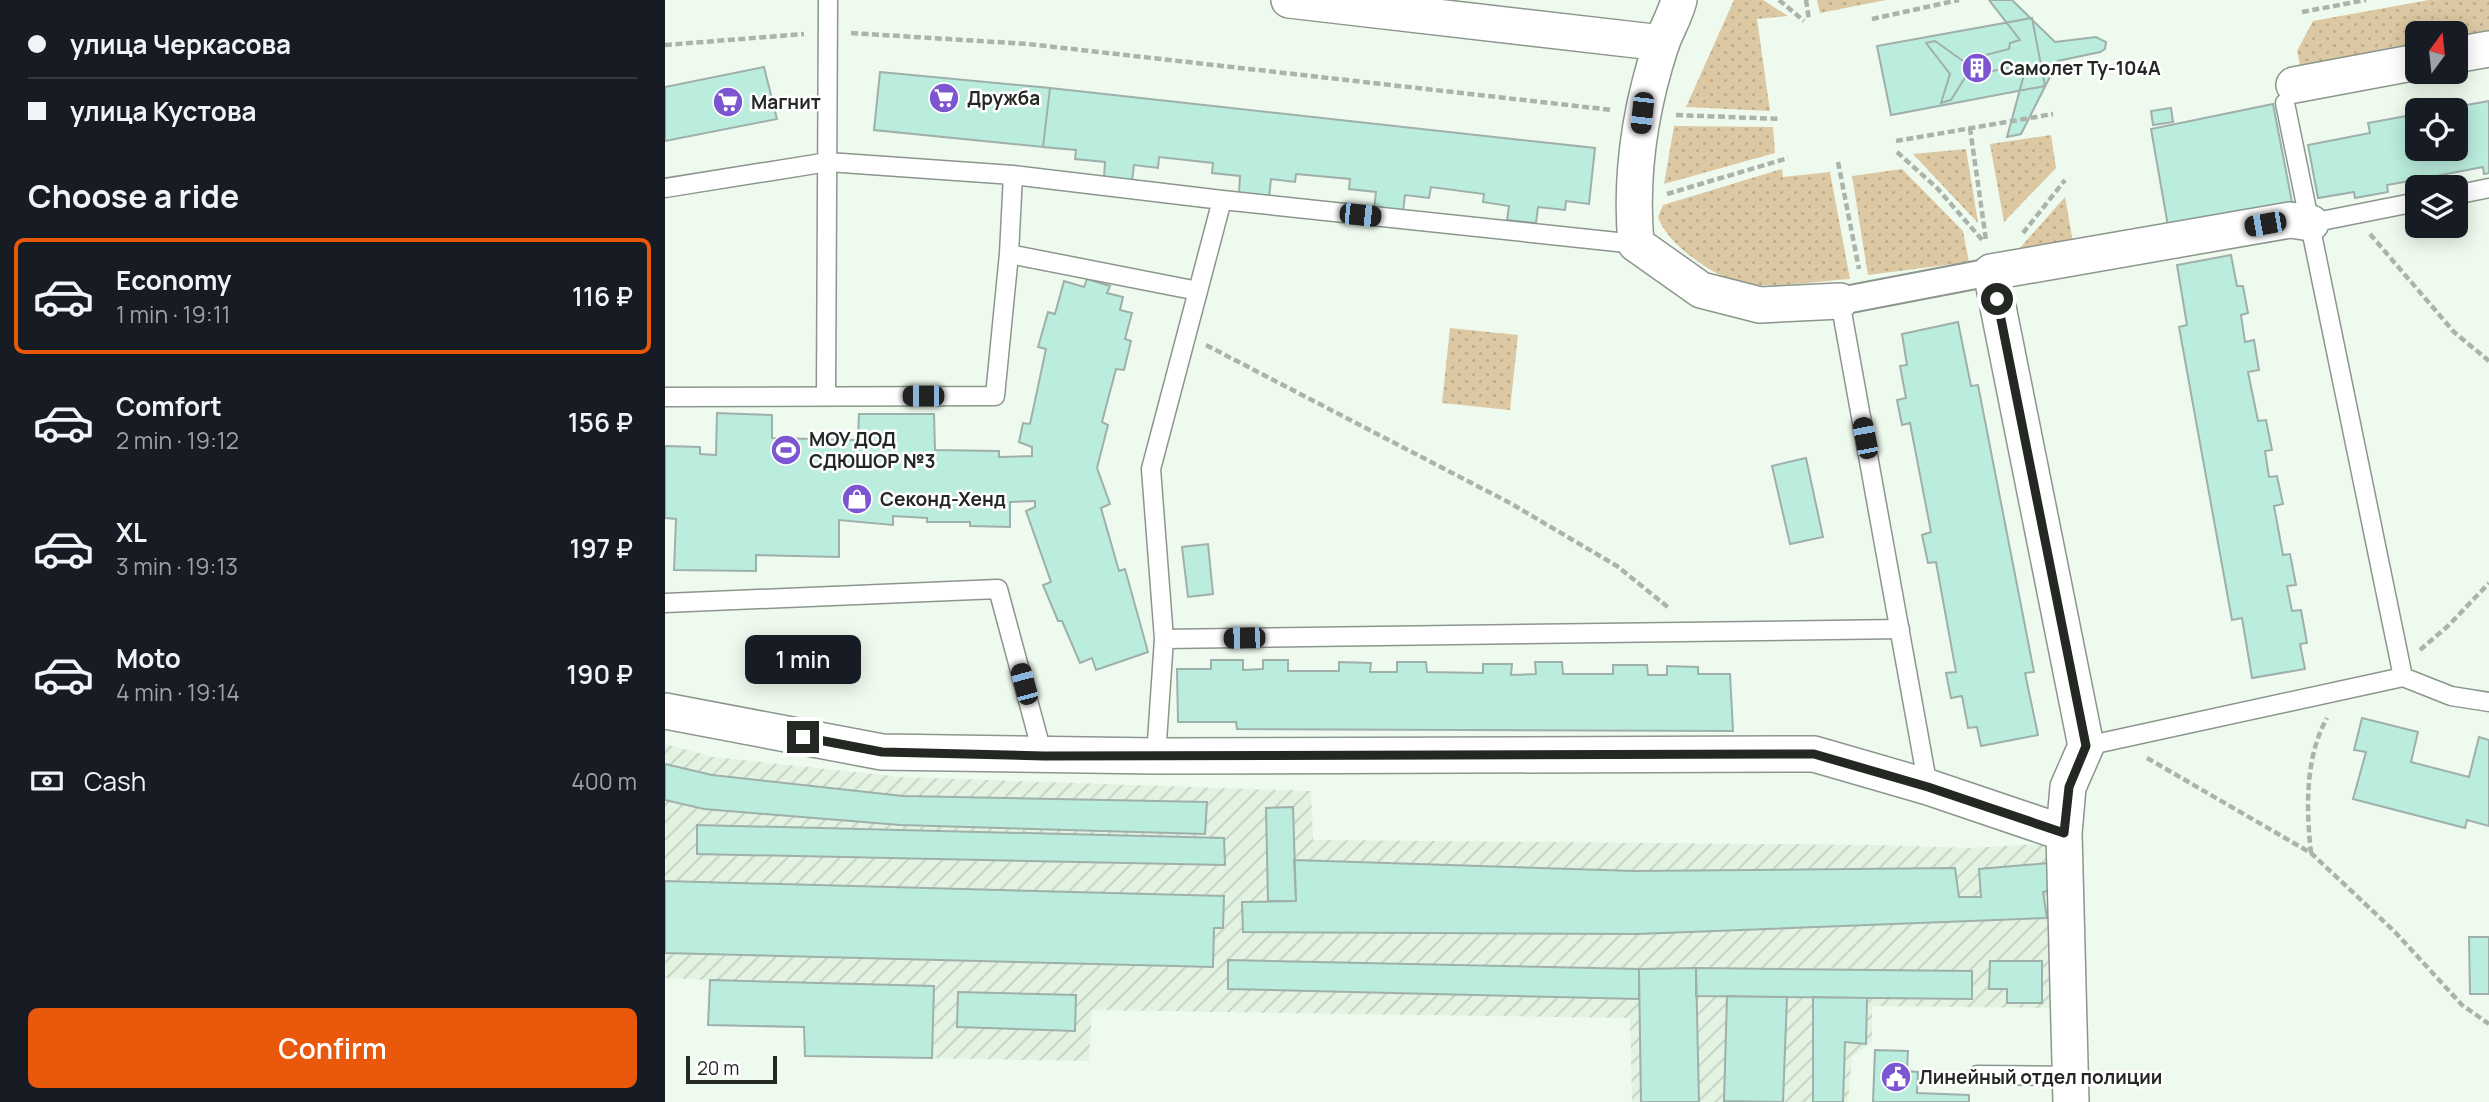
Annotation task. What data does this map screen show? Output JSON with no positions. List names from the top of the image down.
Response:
{
  "places": {
    "building": ["Самолет Ту-104А"],
    "supermarket": ["Дружба", "Магнит"],
    "sports": ["МОУ ДОД СДЮШОР №3"],
    "shop": ["Секонд-Хенд"],
    "public building": ["Линейный отдел полиции"]
  },
  "scale_bar": "20 m",
  "north": "top",
  "page": {
    "banner": ["улица Черкасова", "улица Кустова"],
    "heading": "Choose a ride",
    "list": [
      {
        "name": "Economy",
        "note": "1 min · 19:11",
        "value": "116 ₽"
      },
      {
        "name": "Comfort",
        "note": "2 min · 19:12",
        "value": "156 ₽"
      },
      {
        "name": "XL",
        "note": "3 min · 19:13",
        "value": "197 ₽"
      },
      {
        "name": "Moto",
        "note": "4 min · 19:14",
        "value": "190 ₽"
      }
    ],
    "bubble": "1 min",
    "pay": ["Cash", "400 m"],
    "buttons": "Confirm",
    "scale": "20 m"
  }
}
